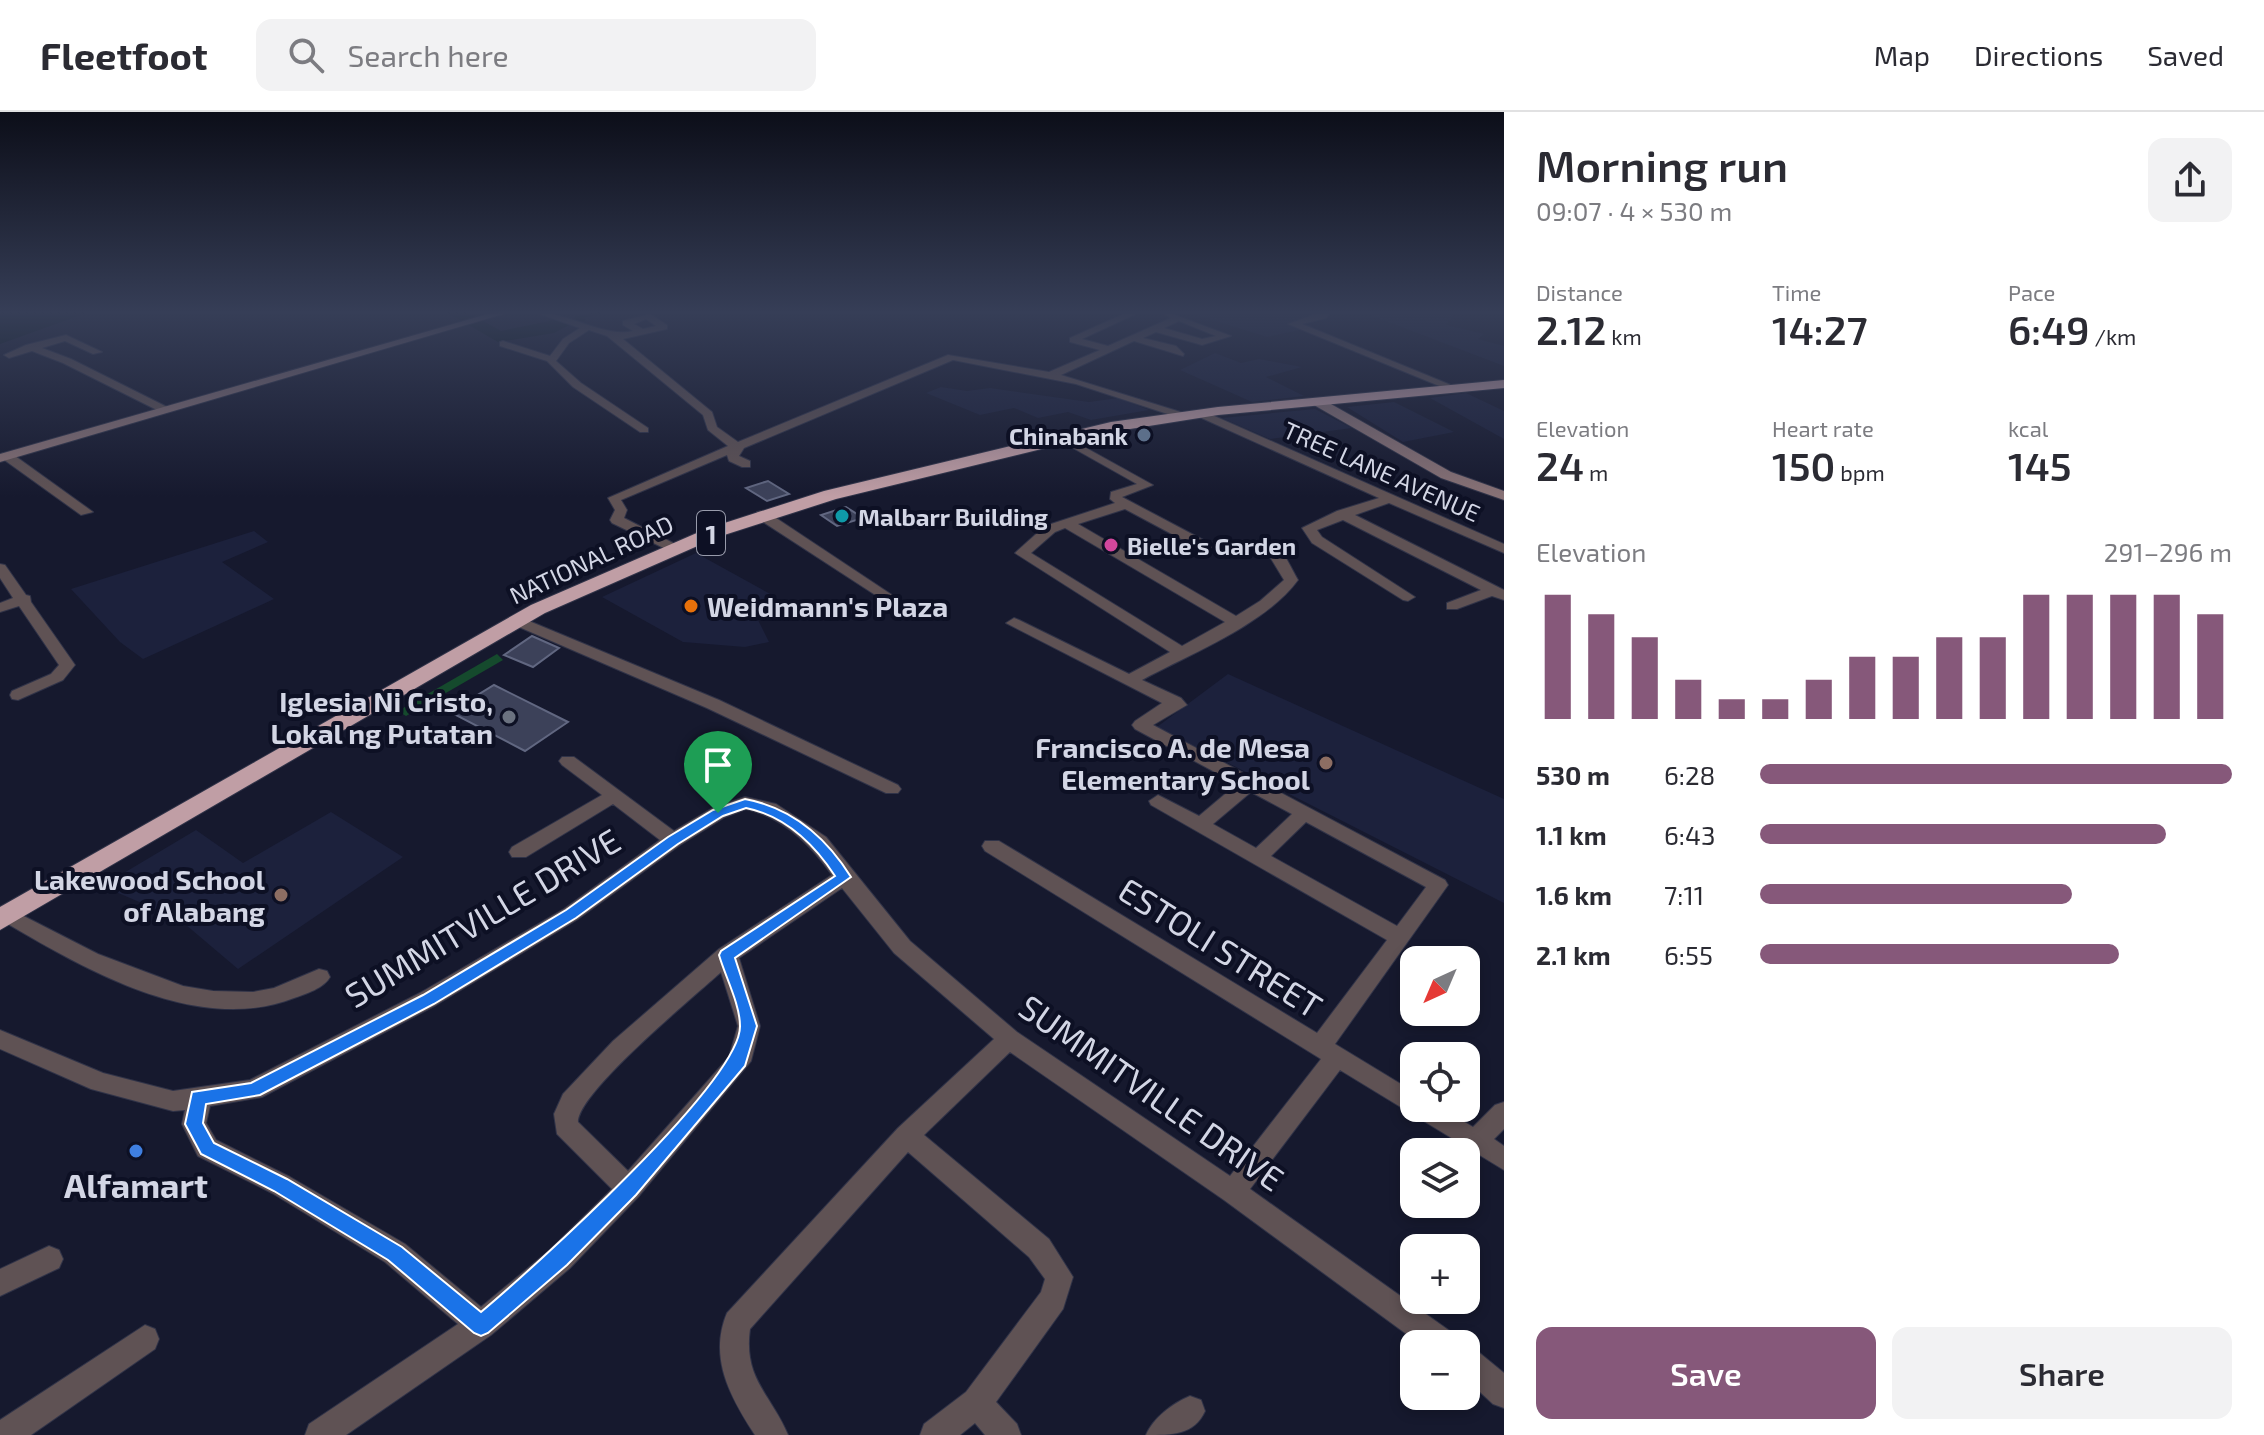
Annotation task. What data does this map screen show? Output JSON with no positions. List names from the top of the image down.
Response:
{
  "streets": {
    "highway": ["1", "NATIONAL ROAD"],
    "street": ["TREE LANE AVENUE", "SUMMITVILLE DRIVE", "ESTOLI STREET"]
  },
  "crossings": [
    ["TREE LANE AVENUE", "NATIONAL ROAD"]
  ],
  "places": [
    "Chinabank",
    "Malbarr Building",
    "Bielle's Garden",
    "Weidmann's Plaza",
    "Iglesia Ni Cristo, Lokal ng Putatan",
    "Francisco A. de Mesa Elementary School",
    "Lakewood School of Alabang",
    "Alfamart"
  ],
  "north": "bottom left",
  "page": {
    "header": "Fleetfoot",
    "search": "Search here",
    "nav": ["Map", "Directions", "Saved"],
    "heading": ["Morning run", "09:07 · 4 × 530 m"],
    "stats": [
      ["Distance", "2.12 km"],
      ["Time", "14:27"],
      ["Pace", "6:49 /km"],
      ["Elevation", "24 m"],
      ["Heart rate", "150 bpm"],
      ["kcal", "145"]
    ],
    "chart": ["Elevation", "291–296 m"],
    "list": [
      {
        "name": "530 m",
        "note": "6:28"
      },
      {
        "name": "1.1 km",
        "note": "6:43"
      },
      {
        "name": "1.6 km",
        "note": "7:11"
      },
      {
        "name": "2.1 km",
        "note": "6:55"
      }
    ],
    "map_buttons": ["+", "−"],
    "buttons": ["Save", "Share"]
  }
}
